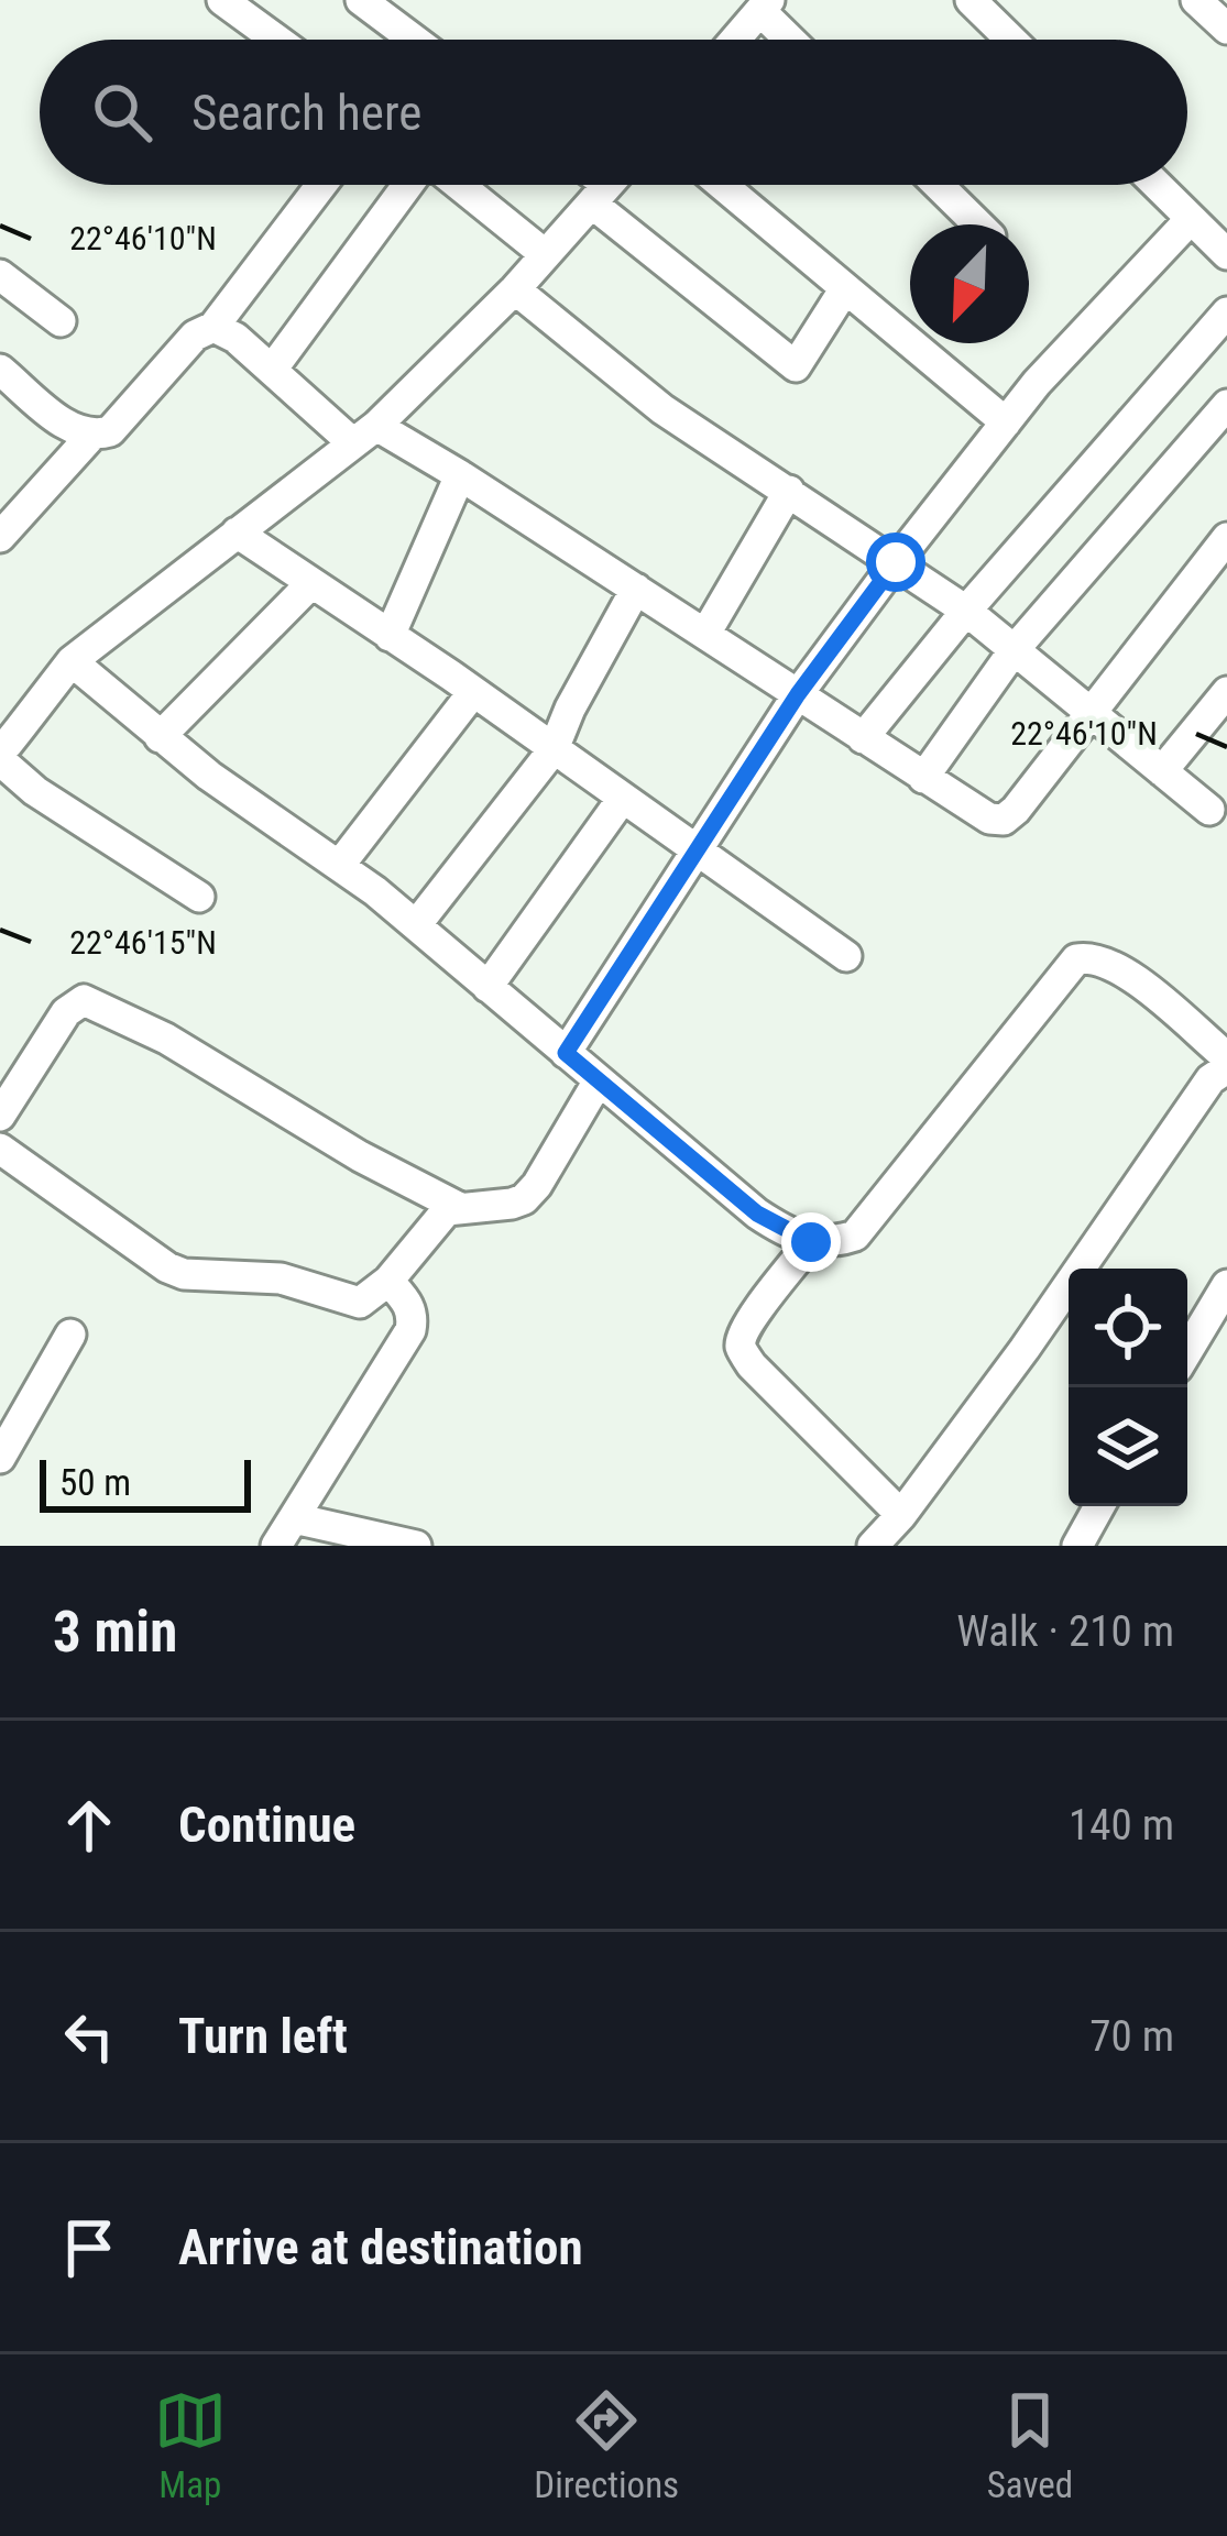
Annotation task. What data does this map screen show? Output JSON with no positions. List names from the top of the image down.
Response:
{
  "scale_bar": "50 m",
  "north": "bottom left",
  "page": {
    "search": "Search here",
    "scale": "50 m",
    "heading": ["3 min", "Walk · 210 m"],
    "list": [
      ["Continue", "140 m"],
      ["Turn left", "70 m"],
      "Arrive at destination"
    ],
    "nav": ["Map", "Directions", "Saved"]
  },
  "coordinates": ["22°46'10\"N", "22°46'15\"N"]
}
